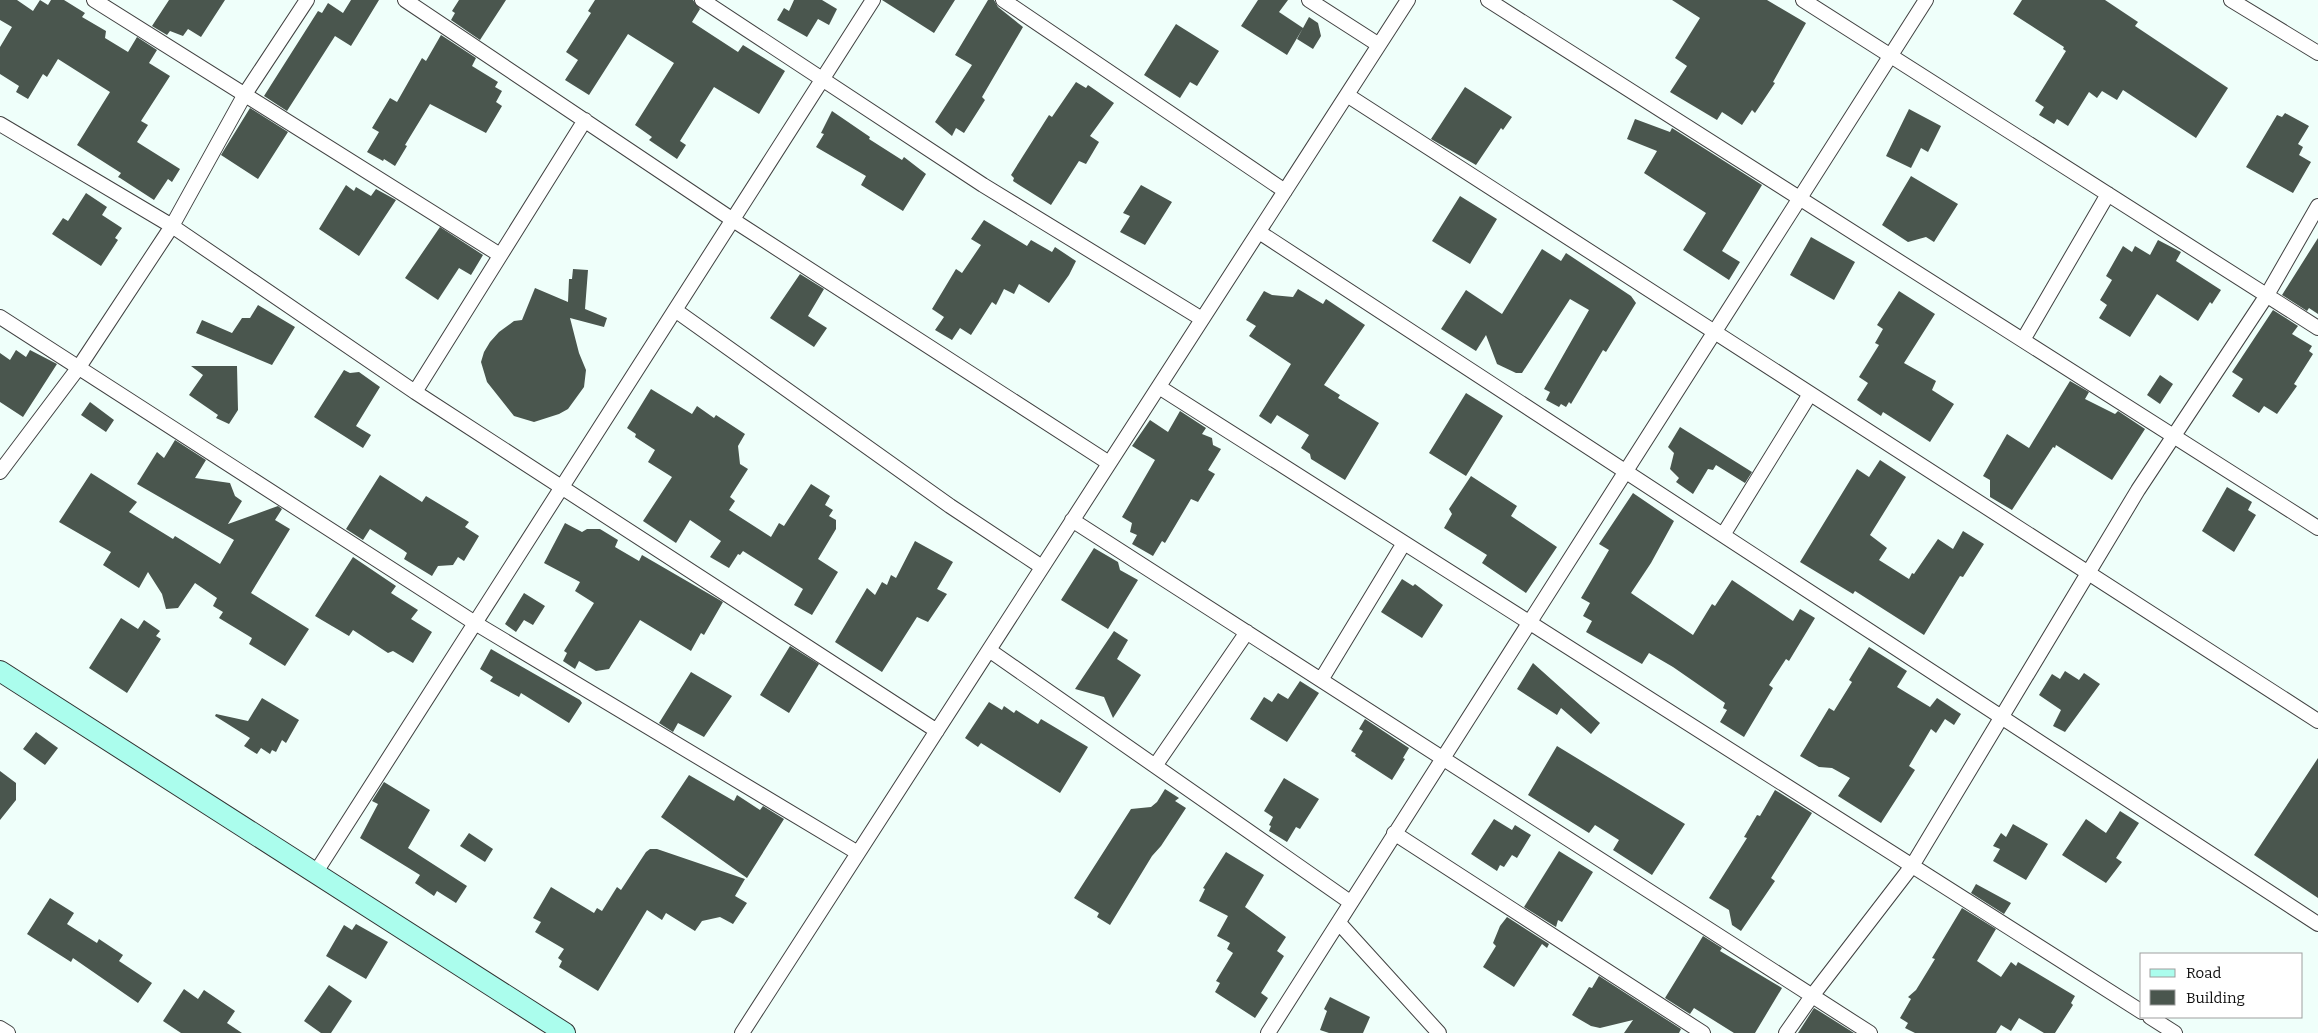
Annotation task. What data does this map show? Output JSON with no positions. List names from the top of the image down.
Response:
{
  "legend": ["Road", "Building"]
}
